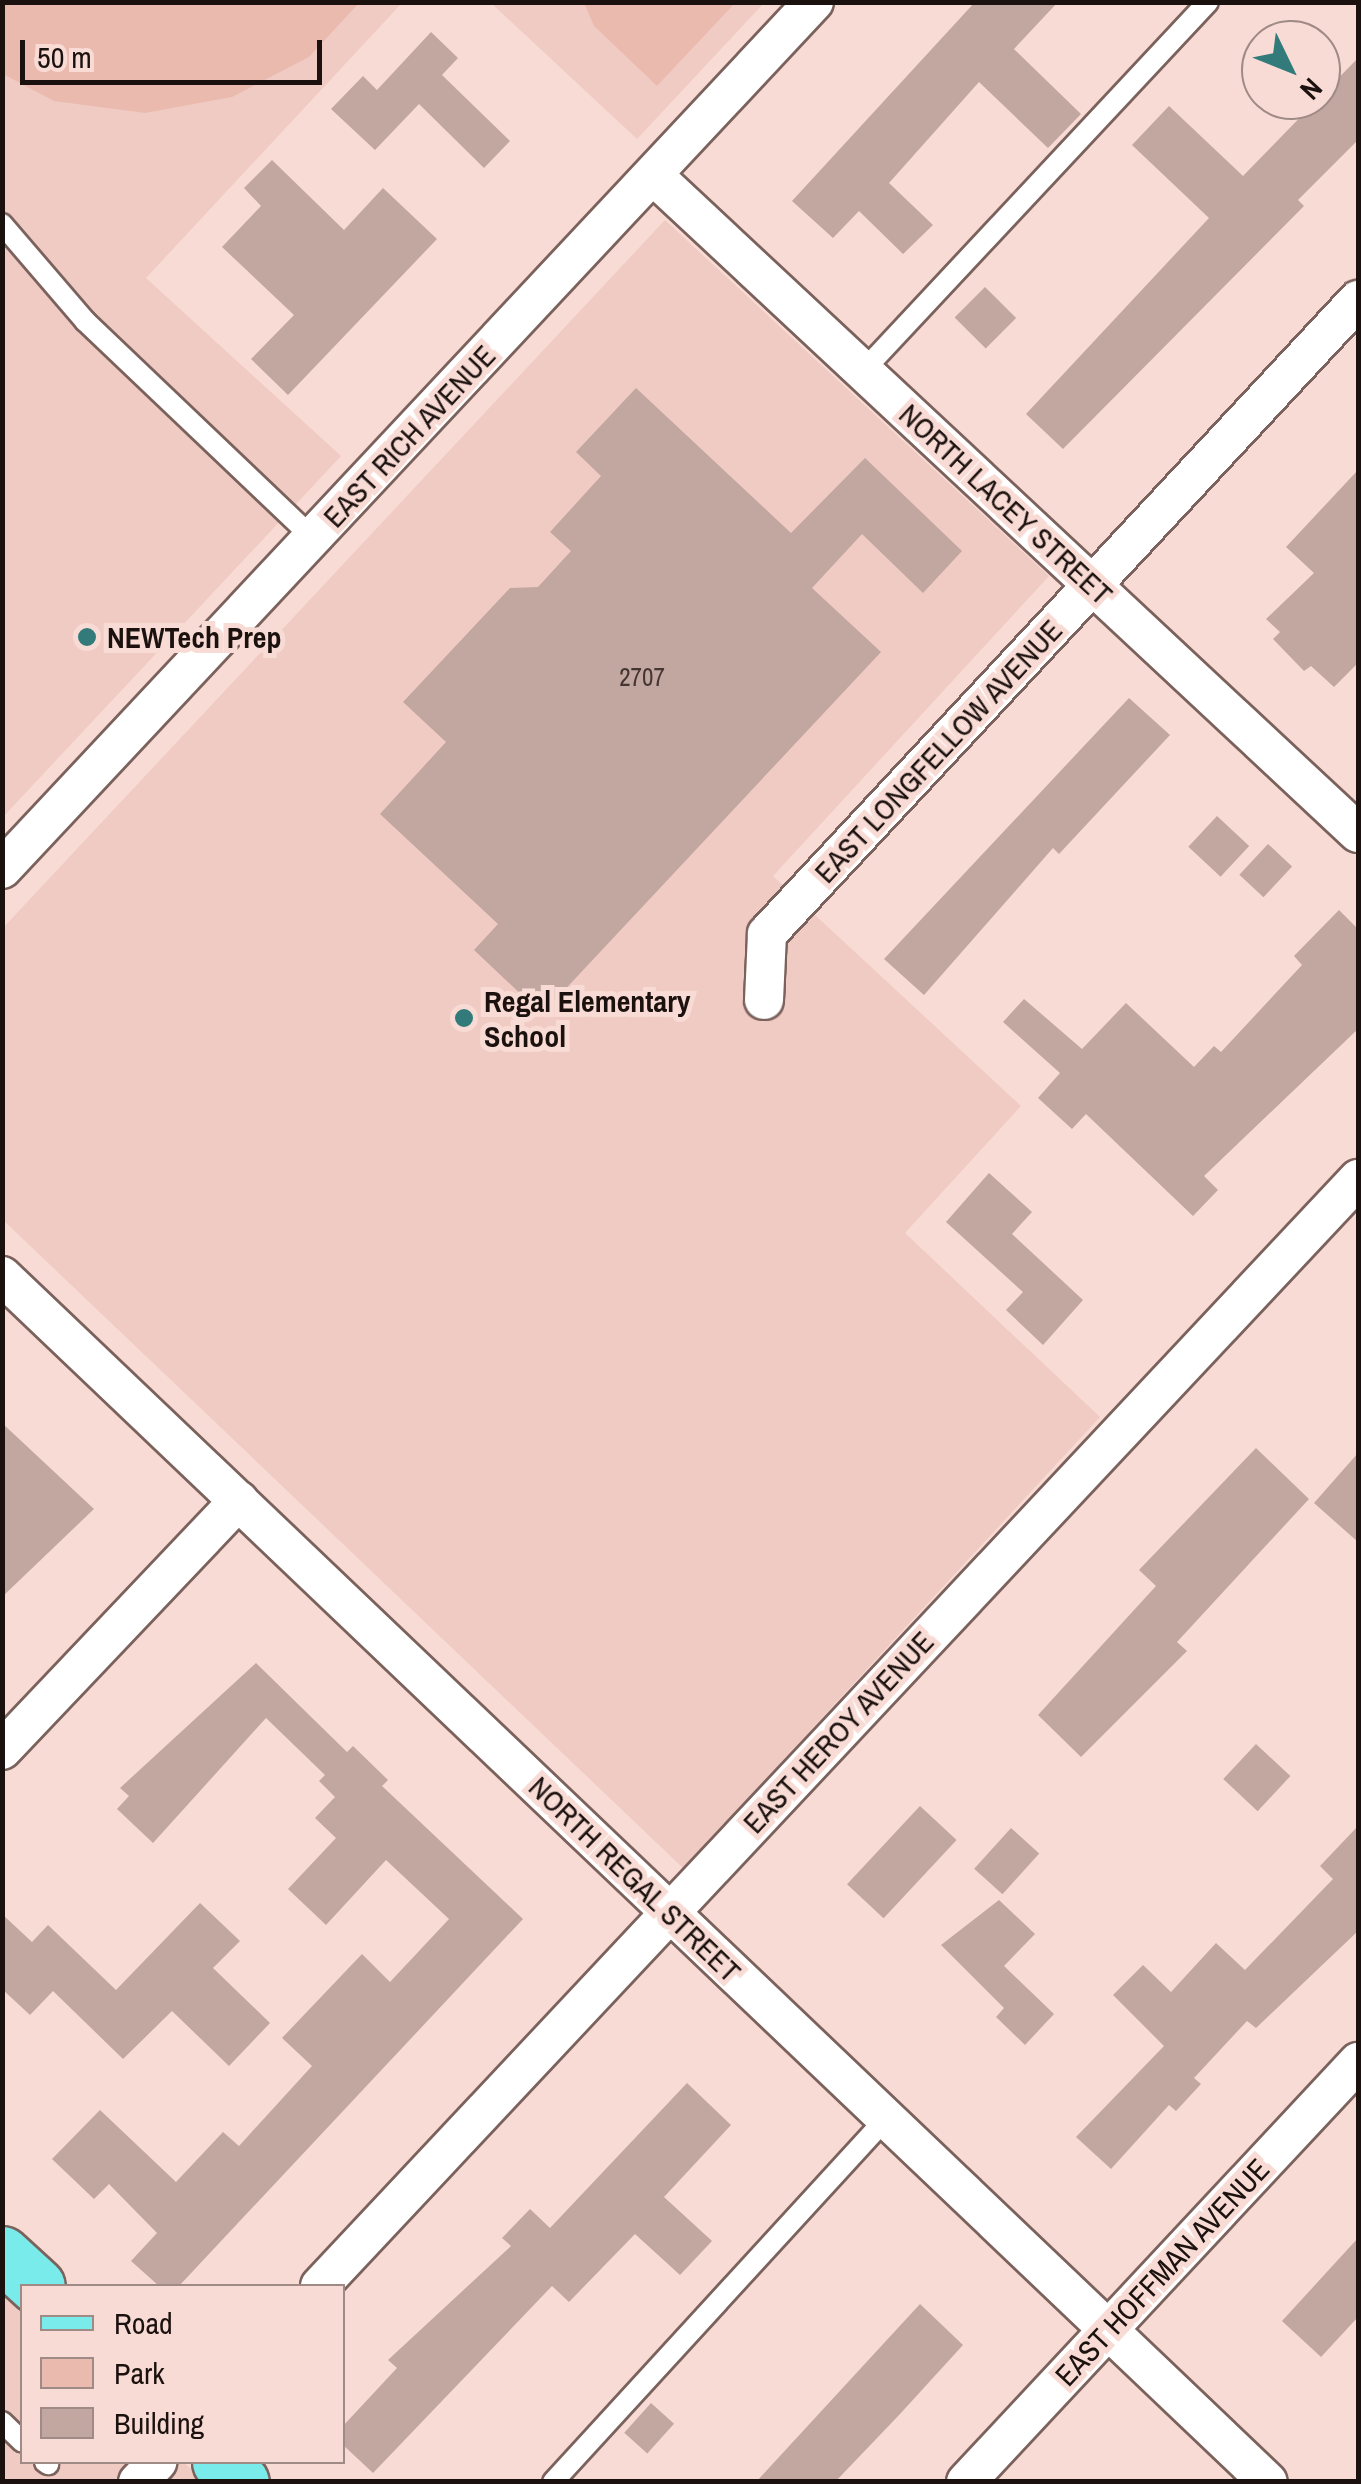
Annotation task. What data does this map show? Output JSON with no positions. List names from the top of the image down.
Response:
{
  "streets": {
    "street": [
      "EAST RICH AVENUE",
      "NORTH LACEY STREET",
      "EAST LONGFELLOW AVENUE",
      "EAST HEROY AVENUE",
      "NORTH REGAL STREET",
      "EAST HOFFMAN AVENUE"
    ]
  },
  "crossings": [
    ["EAST RICH AVENUE", "NORTH LACEY STREET"],
    ["NORTH LACEY STREET", "EAST LONGFELLOW AVENUE"],
    ["EAST HEROY AVENUE", "NORTH REGAL STREET"],
    ["NORTH REGAL STREET", "EAST HOFFMAN AVENUE"]
  ],
  "places": ["NEWTech Prep", "Regal Elementary School"],
  "house_numbers": ["2707"],
  "legend": ["Road", "Park", "Building"],
  "scale_bar": "50 m",
  "north": "bottom right"
}
